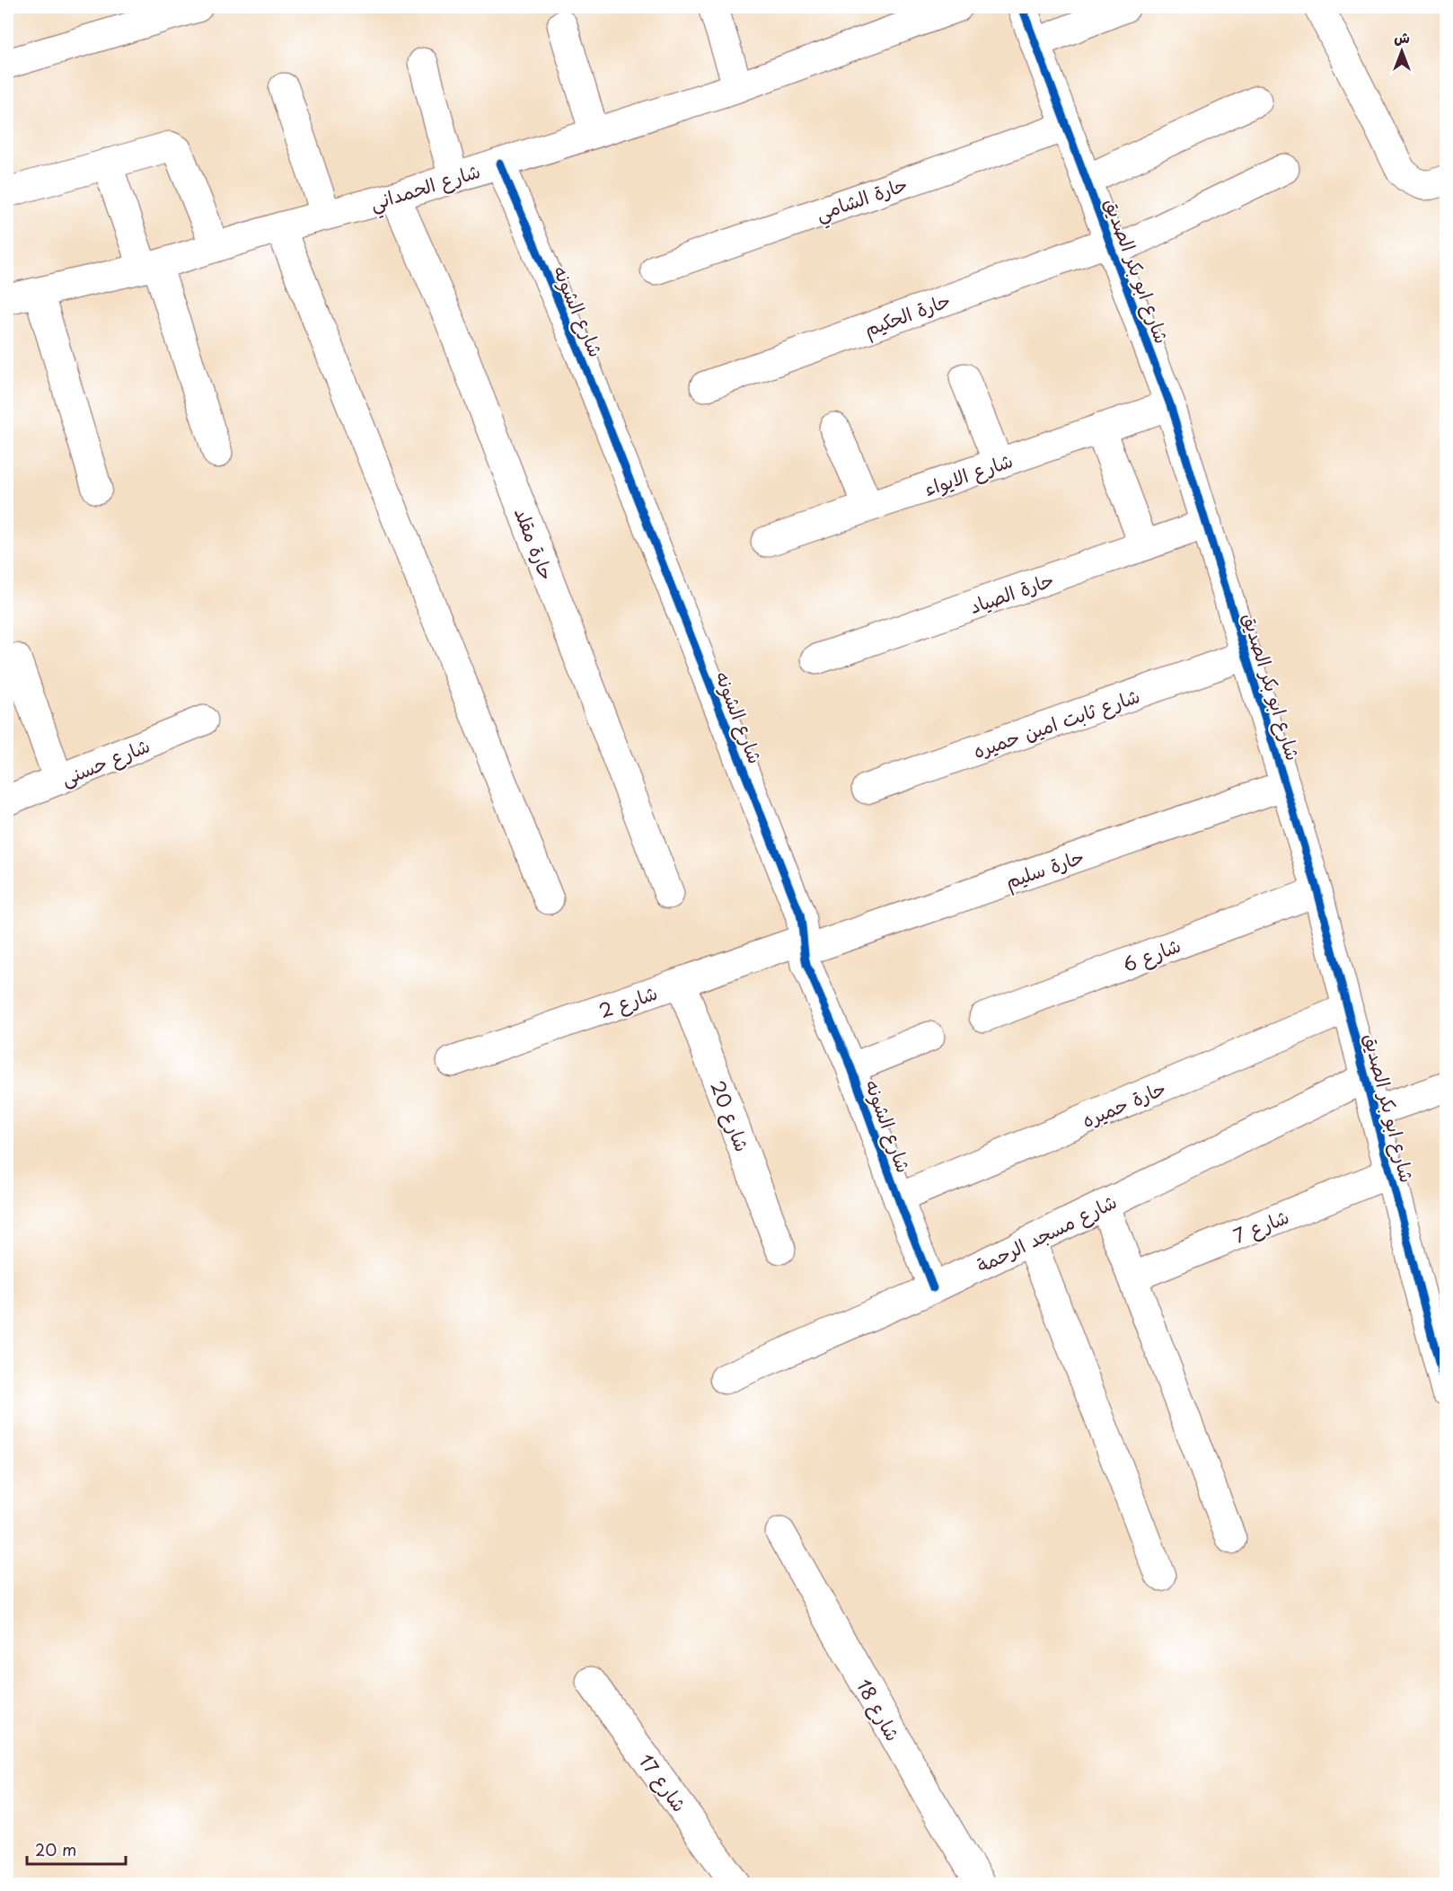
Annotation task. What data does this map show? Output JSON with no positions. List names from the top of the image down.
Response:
{
  "streets": {
    "street": [
      "شارع الحمداني",
      "حارة الشامي",
      "شارع ابو بكر الصديق",
      "شارع الشونه",
      "حارة الحكيم",
      "شارع الايواء",
      "حارة مقلد",
      "حارة الصياد",
      "شارع ثابت امين حميره",
      "شارع حسنى",
      "حارة سليم",
      "شارع 6",
      "شارع 2",
      "حارة حميره",
      "شارع 20",
      "شارع 7",
      "شارع مسجد الرحمة",
      "شارع 18",
      "شارع 17"
    ]
  },
  "crossings": [
    ["شارع الحمداني", "شارع الشونه"],
    ["شارع الحمداني", "حارة مقلد"],
    ["حارة الشامي", "شارع ابو بكر الصديق"],
    ["شارع ابو بكر الصديق", "حارة الحكيم"],
    ["شارع ابو بكر الصديق", "شارع الايواء"],
    ["شارع ابو بكر الصديق", "حارة الصياد"],
    ["شارع ابو بكر الصديق", "شارع ثابت امين حميره"],
    ["شارع ابو بكر الصديق", "حارة سليم"],
    ["شارع ابو بكر الصديق", "شارع 6"],
    ["شارع ابو بكر الصديق", "حارة حميره"],
    ["شارع ابو بكر الصديق", "شارع 7"],
    ["شارع ابو بكر الصديق", "شارع مسجد الرحمة"],
    ["شارع الشونه", "حارة سليم"],
    ["شارع الشونه", "شارع 2"],
    ["شارع الشونه", "حارة حميره"],
    ["شارع الشونه", "شارع مسجد الرحمة"],
    ["حارة سليم", "شارع 2"],
    ["شارع 2", "شارع 20"]
  ],
  "scale_bar": "20 m",
  "north": "top"
}
